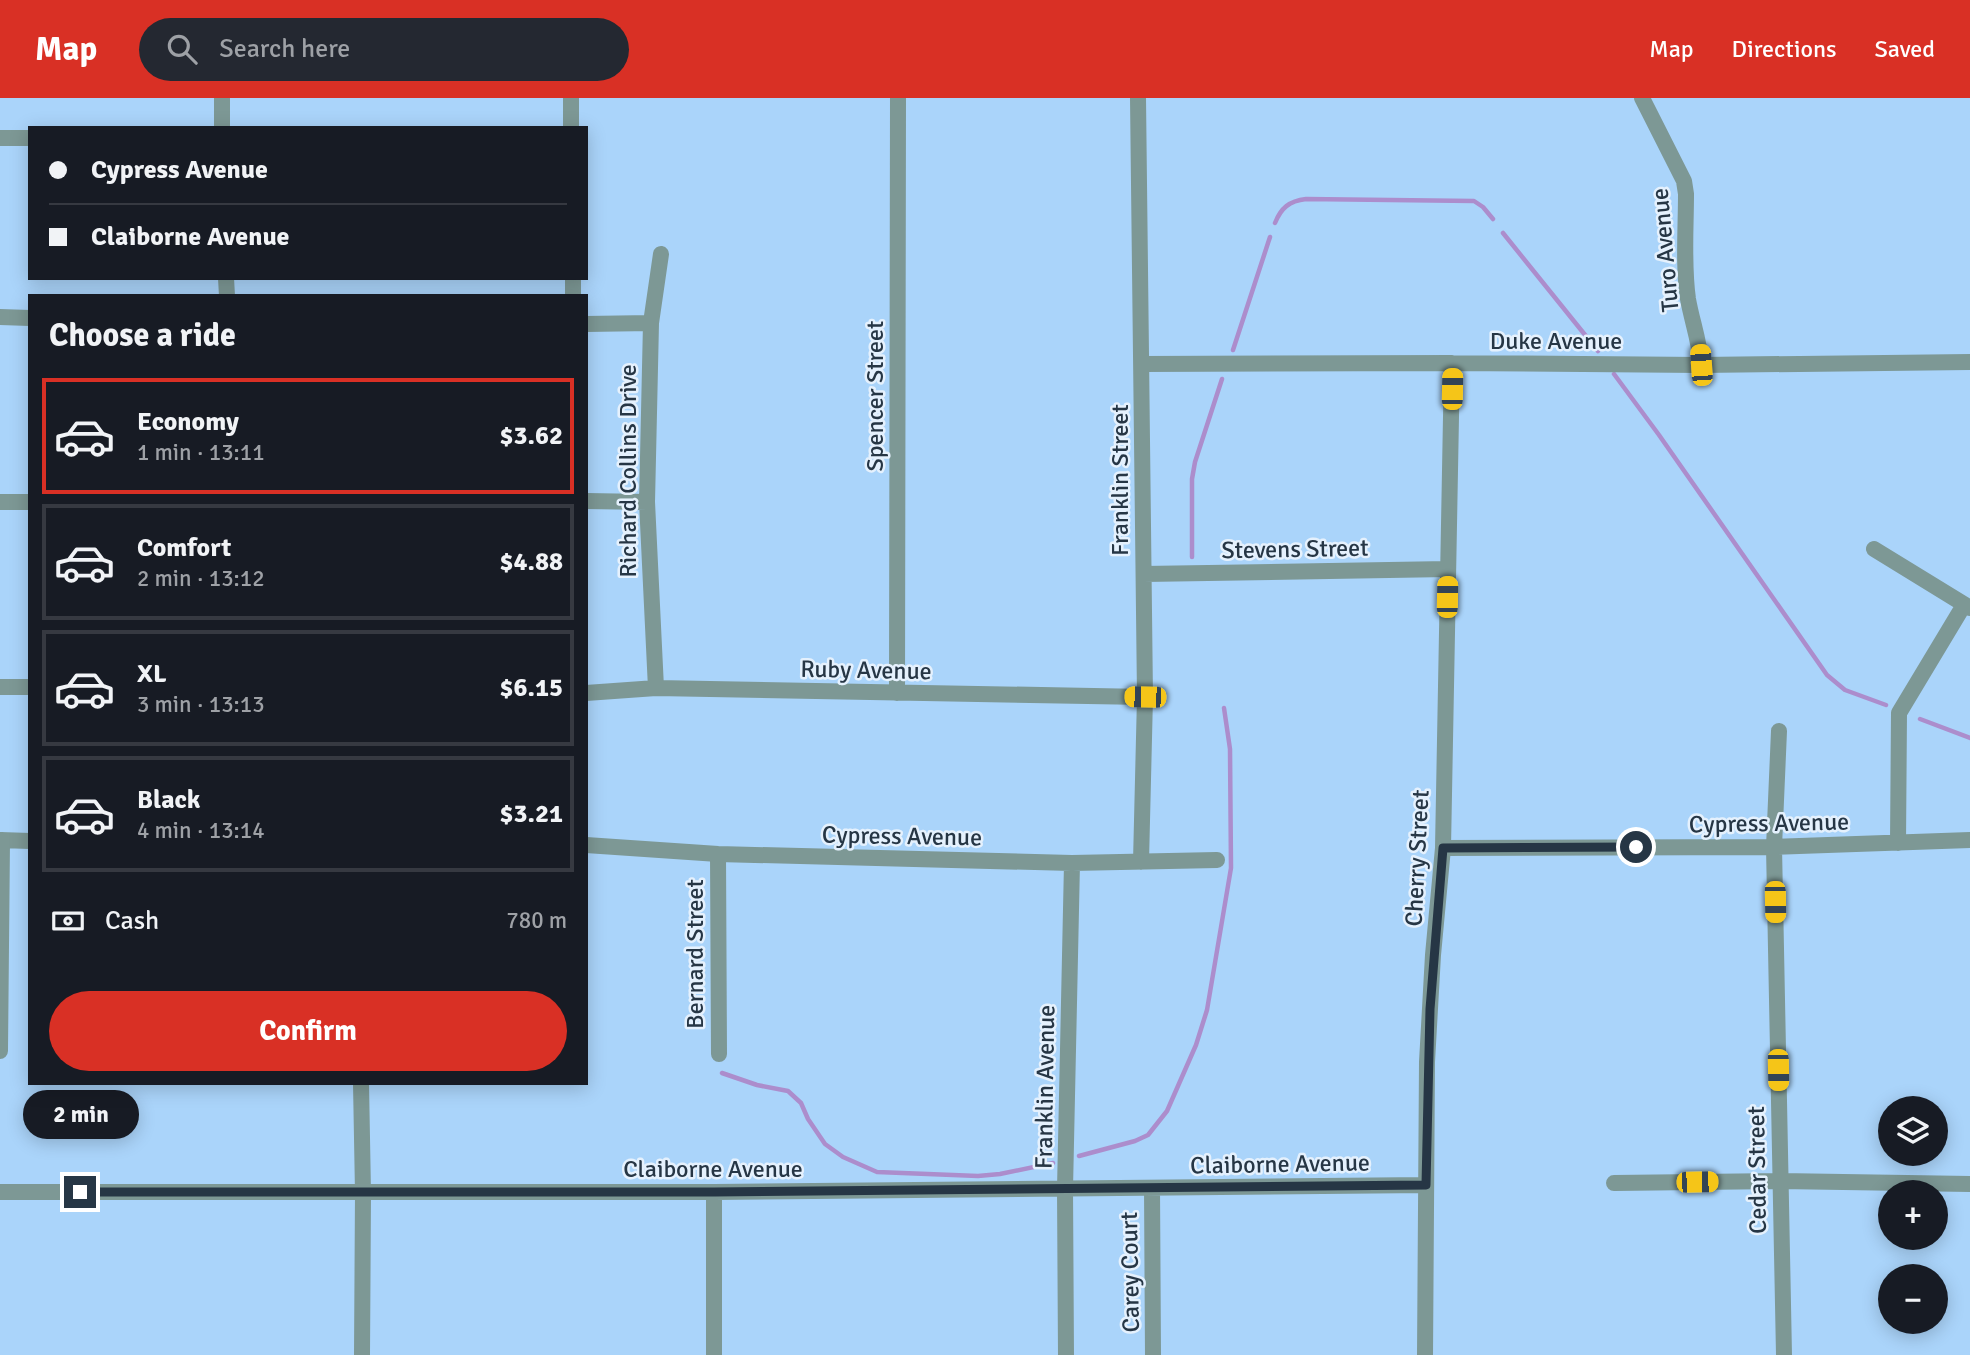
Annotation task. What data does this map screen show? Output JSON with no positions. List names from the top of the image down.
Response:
{
  "streets": {
    "street": [
      "Turo Avenue",
      "Duke Avenue",
      "Spencer Street",
      "Richard Collins Drive",
      "Franklin Street",
      "Stevens Street",
      "Ruby Avenue",
      "Cypress Avenue",
      "Cherry Street",
      "Bernard Street",
      "Franklin Avenue",
      "Claiborne Avenue",
      "Cedar Street",
      "Carey Court"
    ]
  },
  "crossings": [
    ["Turo Avenue", "Duke Avenue"],
    ["Duke Avenue", "Franklin Street"],
    ["Duke Avenue", "Cherry Street"],
    ["Spencer Street", "Ruby Avenue"],
    ["Richard Collins Drive", "Ruby Avenue"],
    ["Franklin Street", "Stevens Street"],
    ["Franklin Street", "Ruby Avenue"],
    ["Franklin Street", "Cypress Avenue"],
    ["Stevens Street", "Cherry Street"],
    ["Cypress Avenue", "Cherry Street"],
    ["Cypress Avenue", "Bernard Street"],
    ["Cypress Avenue", "Franklin Avenue"],
    ["Cypress Avenue", "Cedar Street"],
    ["Cherry Street", "Claiborne Avenue"],
    ["Franklin Avenue", "Claiborne Avenue"],
    ["Claiborne Avenue", "Carey Court"]
  ],
  "page": {
    "header": "Map",
    "search": "Search here",
    "nav": ["Map", "Directions", "Saved"],
    "banner": ["Cypress Avenue", "Claiborne Avenue"],
    "heading": "Choose a ride",
    "list": [
      {
        "name": "Economy",
        "note": "1 min · 13:11",
        "value": "$3.62"
      },
      {
        "name": "Comfort",
        "note": "2 min · 13:12",
        "value": "$4.88"
      },
      {
        "name": "XL",
        "note": "3 min · 13:13",
        "value": "$6.15"
      },
      {
        "name": "Black",
        "note": "4 min · 13:14",
        "value": "$3.21"
      }
    ],
    "pay": ["Cash", "780 m"],
    "buttons": "Confirm",
    "bubble": "2 min",
    "map_buttons": ["+", "−"]
  }
}
